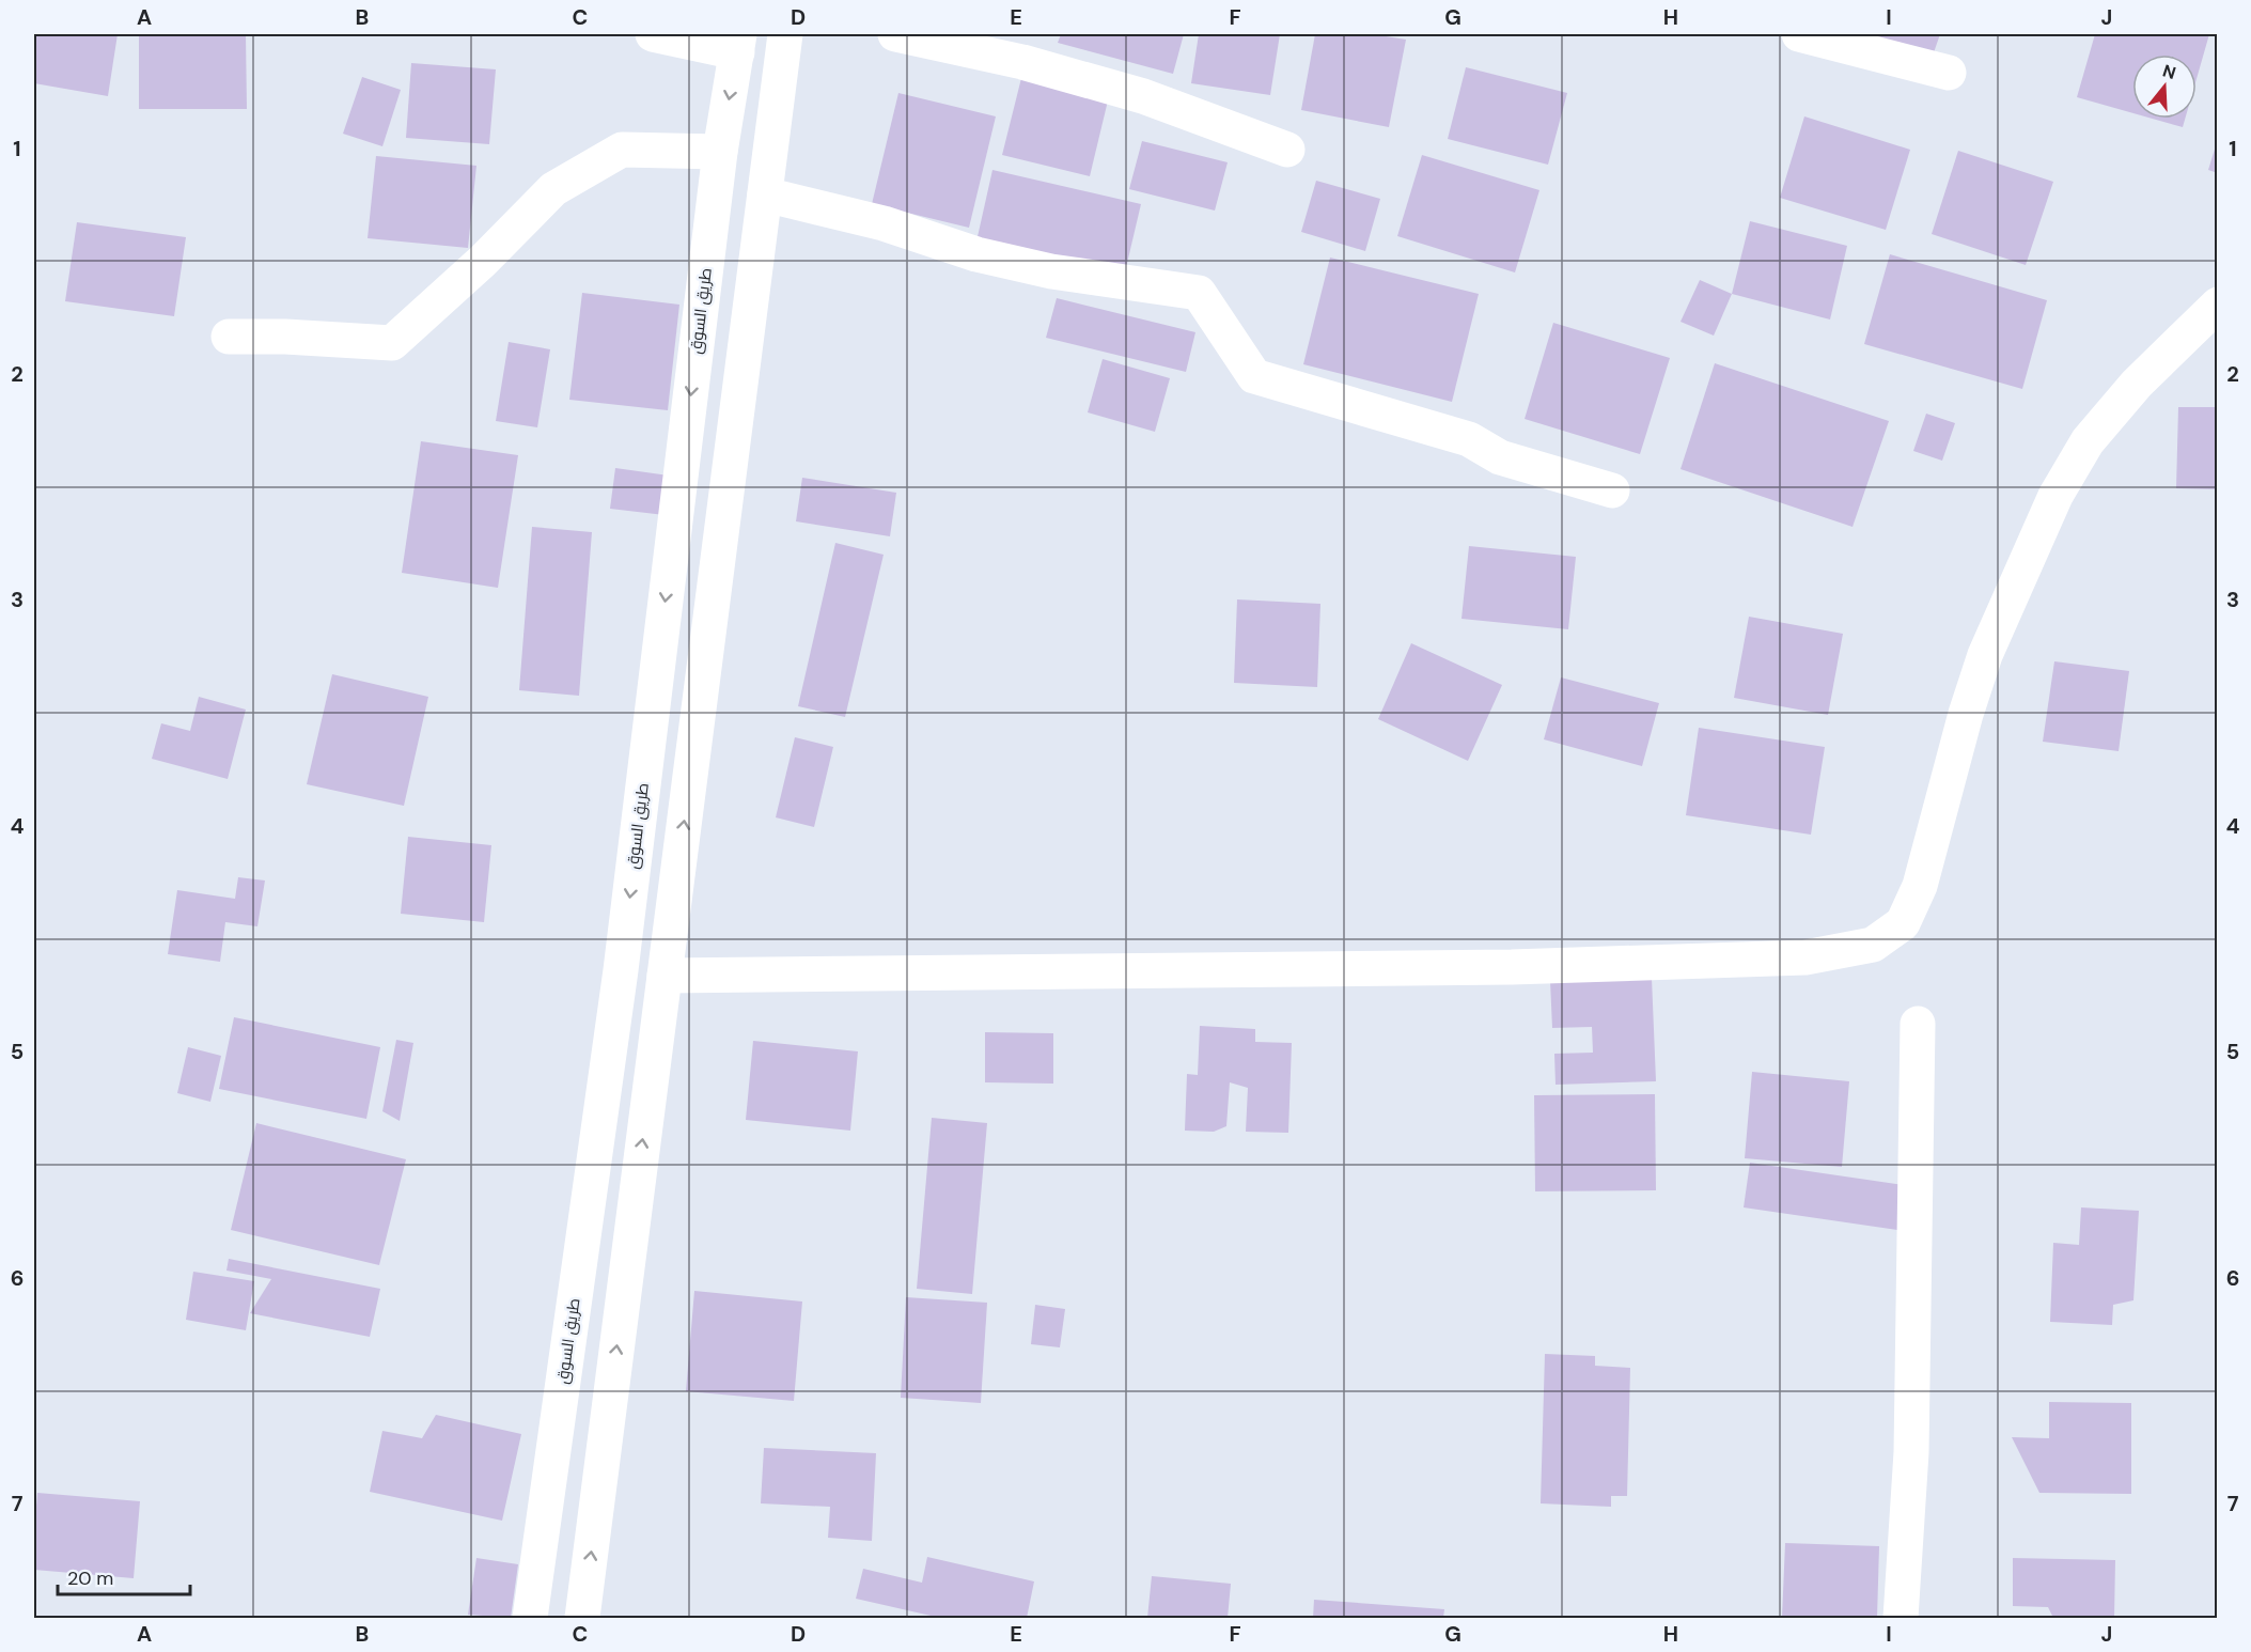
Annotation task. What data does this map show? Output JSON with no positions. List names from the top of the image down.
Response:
{
  "streets": {
    "street": ["طريق السوق"]
  },
  "scale_bar": "20 m",
  "north": "top",
  "grid": {
    "columns": [
      "A",
      "B",
      "C",
      "D",
      "E",
      "F",
      "G",
      "H",
      "I",
      "J"
    ],
    "rows": [
      "1",
      "2",
      "3",
      "4",
      "5",
      "6",
      "7"
    ]
  }
}
